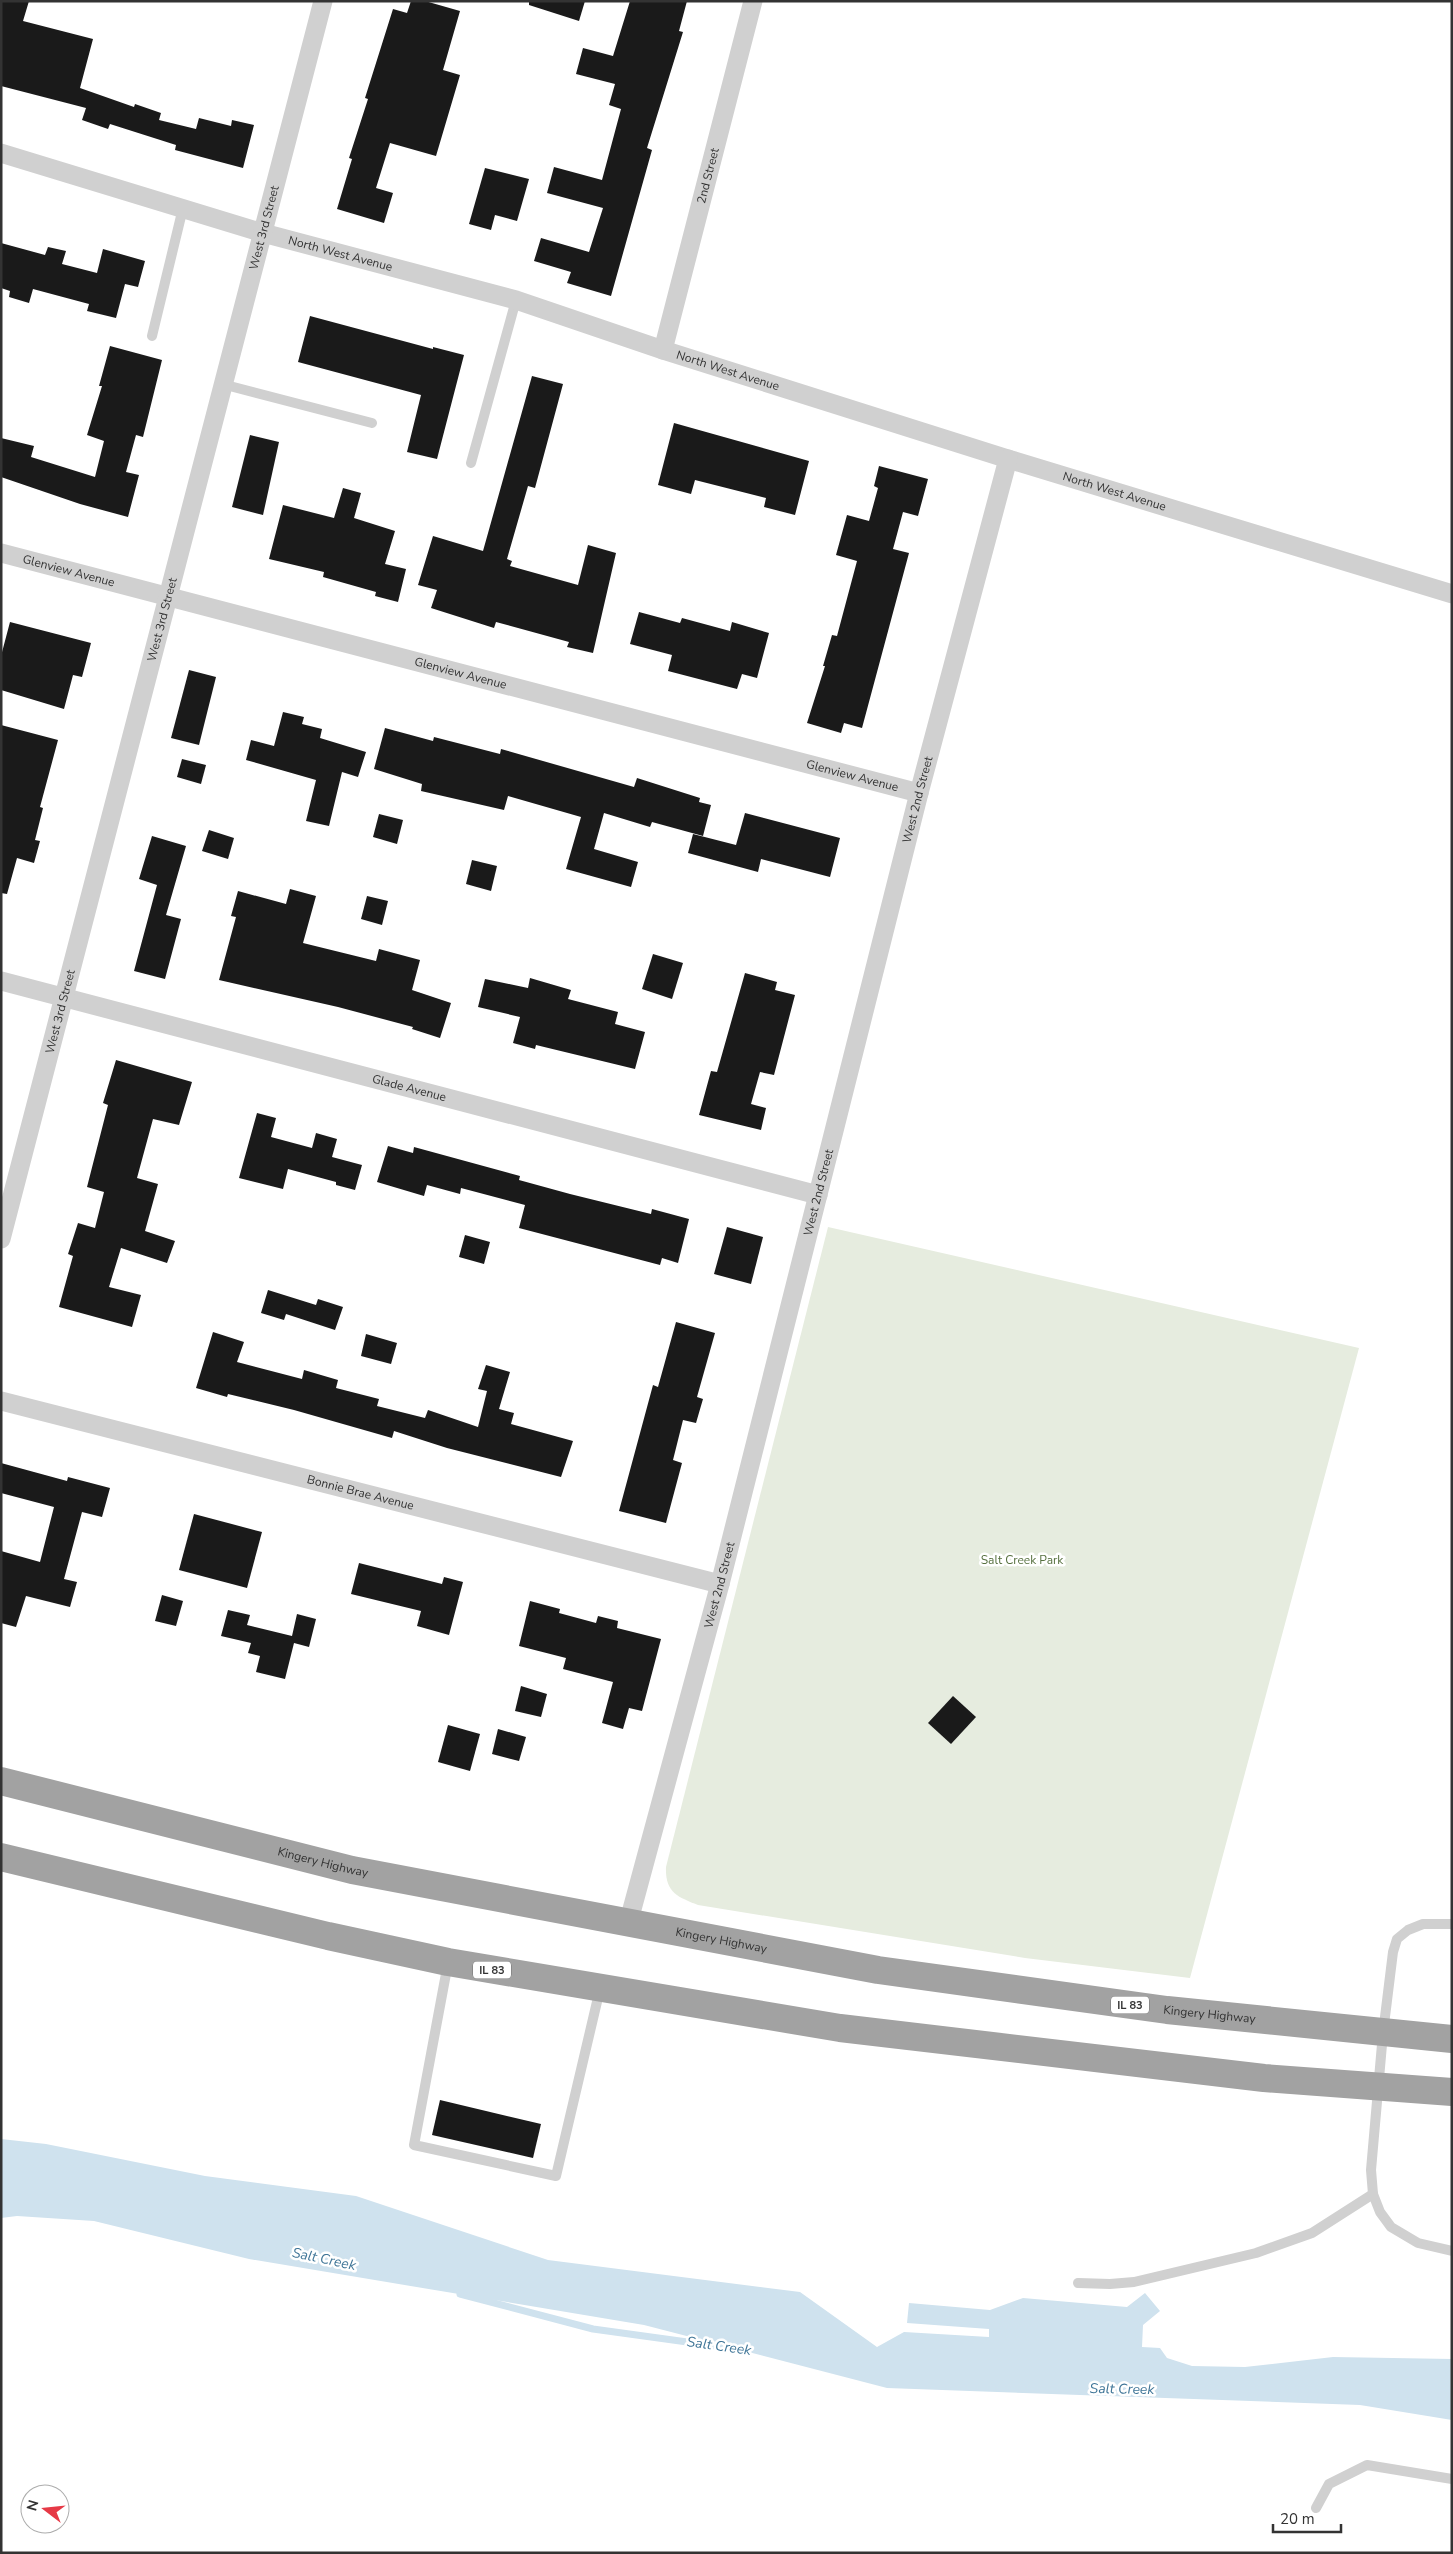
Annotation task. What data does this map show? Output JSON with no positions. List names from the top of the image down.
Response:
{
  "streets": {
    "highway": ["Kingery Highway", "IL 83"],
    "street": [
      "2nd Street",
      "West 3rd Street",
      "North West Avenue",
      "Glenview Avenue",
      "West 2nd Street",
      "Glade Avenue",
      "Bonnie Brae Avenue"
    ]
  },
  "crossings": [
    ["2nd Street", "North West Avenue"],
    ["West 3rd Street", "North West Avenue"],
    ["West 3rd Street", "Glenview Avenue"],
    ["West 3rd Street", "Glade Avenue"],
    ["North West Avenue", "West 2nd Street"],
    ["Glenview Avenue", "West 2nd Street"],
    ["West 2nd Street", "Glade Avenue"],
    ["West 2nd Street", "Bonnie Brae Avenue"],
    ["West 2nd Street", "Kingery Highway"]
  ],
  "water": ["Salt Creek"],
  "parks": ["Salt Creek Park"],
  "scale_bar": "20 m",
  "north": "left"
}
